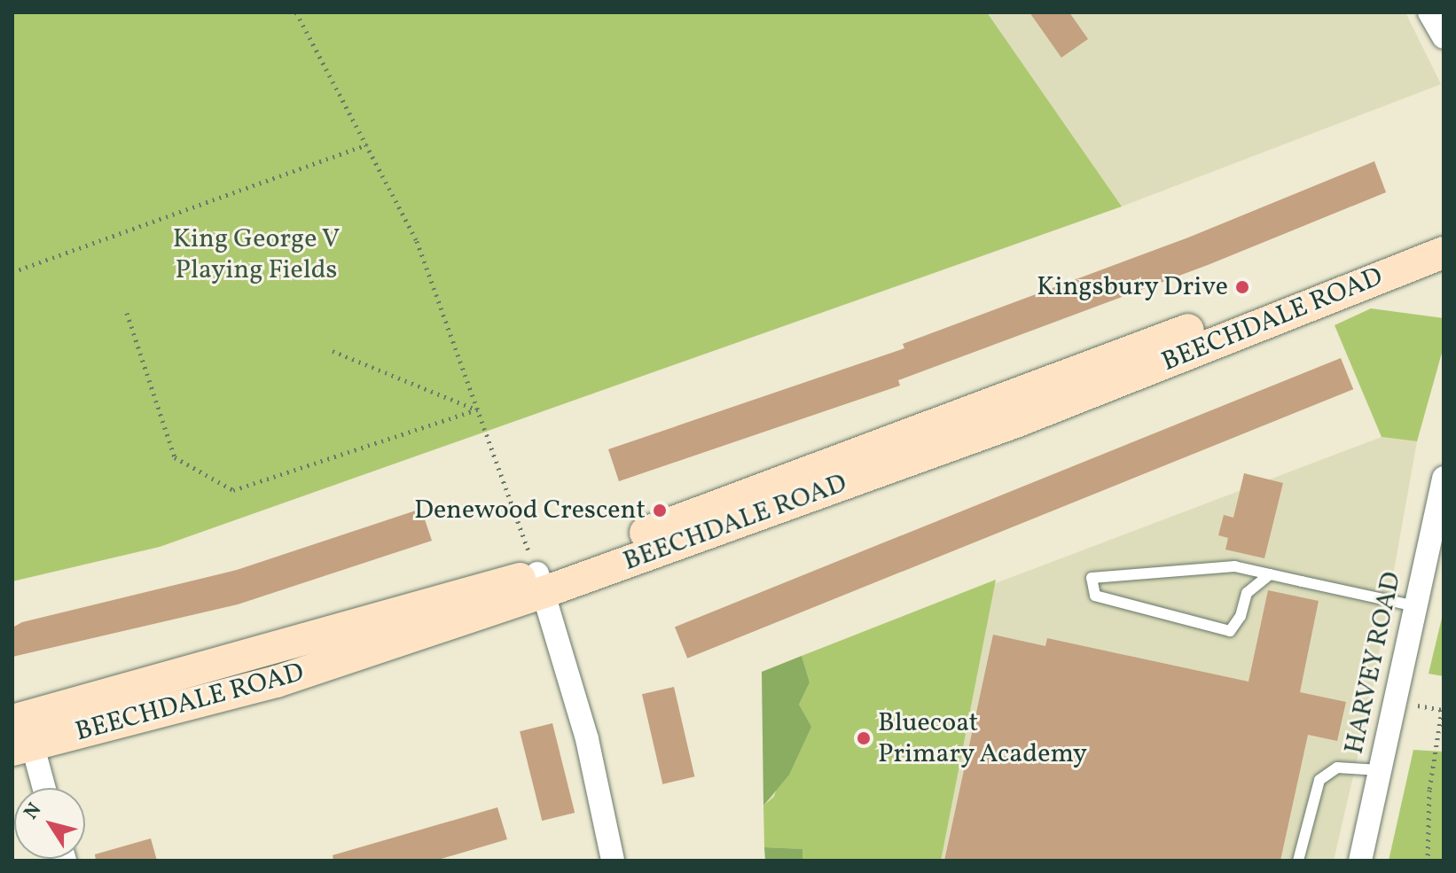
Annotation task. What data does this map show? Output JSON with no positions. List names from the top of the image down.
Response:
{
  "streets": {
    "street": ["BEECHDALE ROAD", "HARVEY ROAD"]
  },
  "parks": ["King George V Playing Fields"],
  "places": ["Kingsbury Drive", "Denewood Crescent", "Bluecoat Primary Academy"],
  "north": "top left"
}
